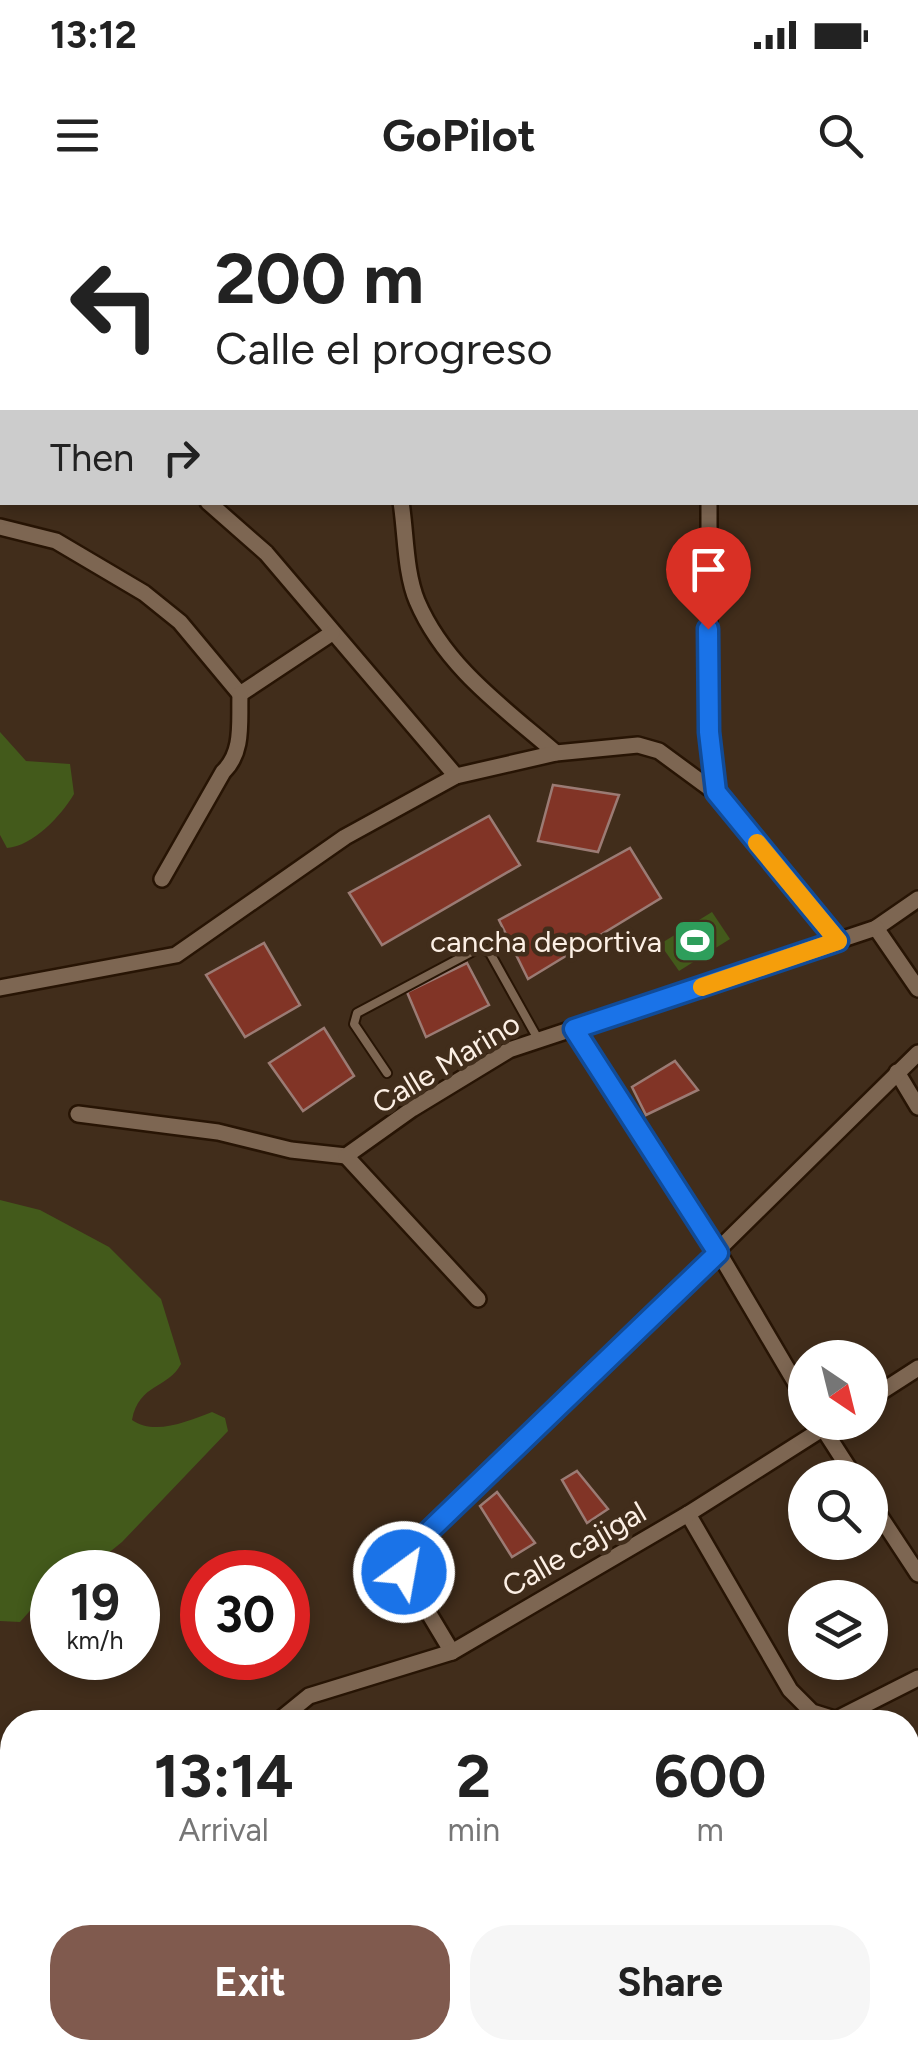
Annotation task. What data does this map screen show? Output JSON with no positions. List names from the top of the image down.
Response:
{
  "streets": {
    "street": ["Calle Marino", "Calle cajigal"]
  },
  "places": {
    "sports": ["cancha deportiva"]
  },
  "north": "bottom right",
  "page": {
    "status": "13:12",
    "header": "GoPilot",
    "turn": ["200 m", "Calle el progreso"],
    "then": "Then",
    "speed": "19 km/h",
    "limit": "30",
    "eta": [
      "13:14",
      "Arrival",
      "2",
      "min",
      "600",
      "m"
    ],
    "buttons": ["Exit", "Share"]
  }
}
